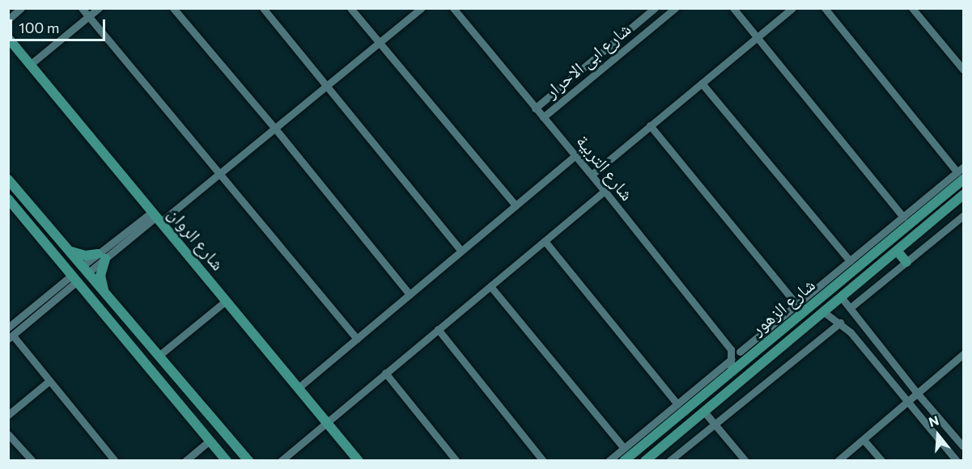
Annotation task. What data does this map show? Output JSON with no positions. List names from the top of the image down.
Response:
{
  "streets": {
    "main road": ["شارع الروان", "شارع الزهور"],
    "street": ["شارع ابی الاحرار", "شارع التربية"]
  },
  "crossings": [
    ["شارع ابی الاحرار", "شارع التربية"]
  ],
  "scale_bar": "100 m",
  "north": "top"
}
